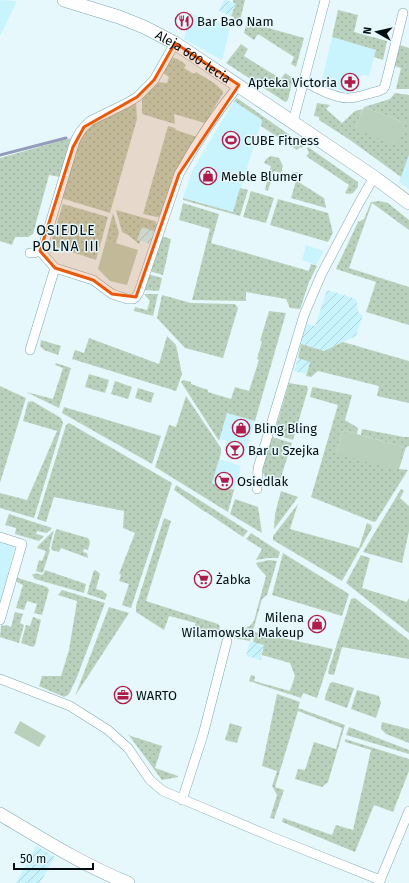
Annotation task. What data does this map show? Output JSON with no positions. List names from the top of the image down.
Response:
{
  "streets": {
    "main road": ["Aleja 600-lecia"]
  },
  "districts": ["OSIEDLE POLNA III"],
  "places": {
    "restaurant": ["Bar Bao Nam"],
    "pharmacy": ["Apteka Victoria"],
    "sports": ["CUBE Fitness"],
    "shop": ["Meble Blumer", "Bling Bling", "Milena Wilamowska Makeup"],
    "bar": ["Bar u Szejka"],
    "supermarket": ["Osiedlak", "Żabka"],
    "office": ["WARTO"]
  },
  "scale_bar": "50 m",
  "north": "left"
}
